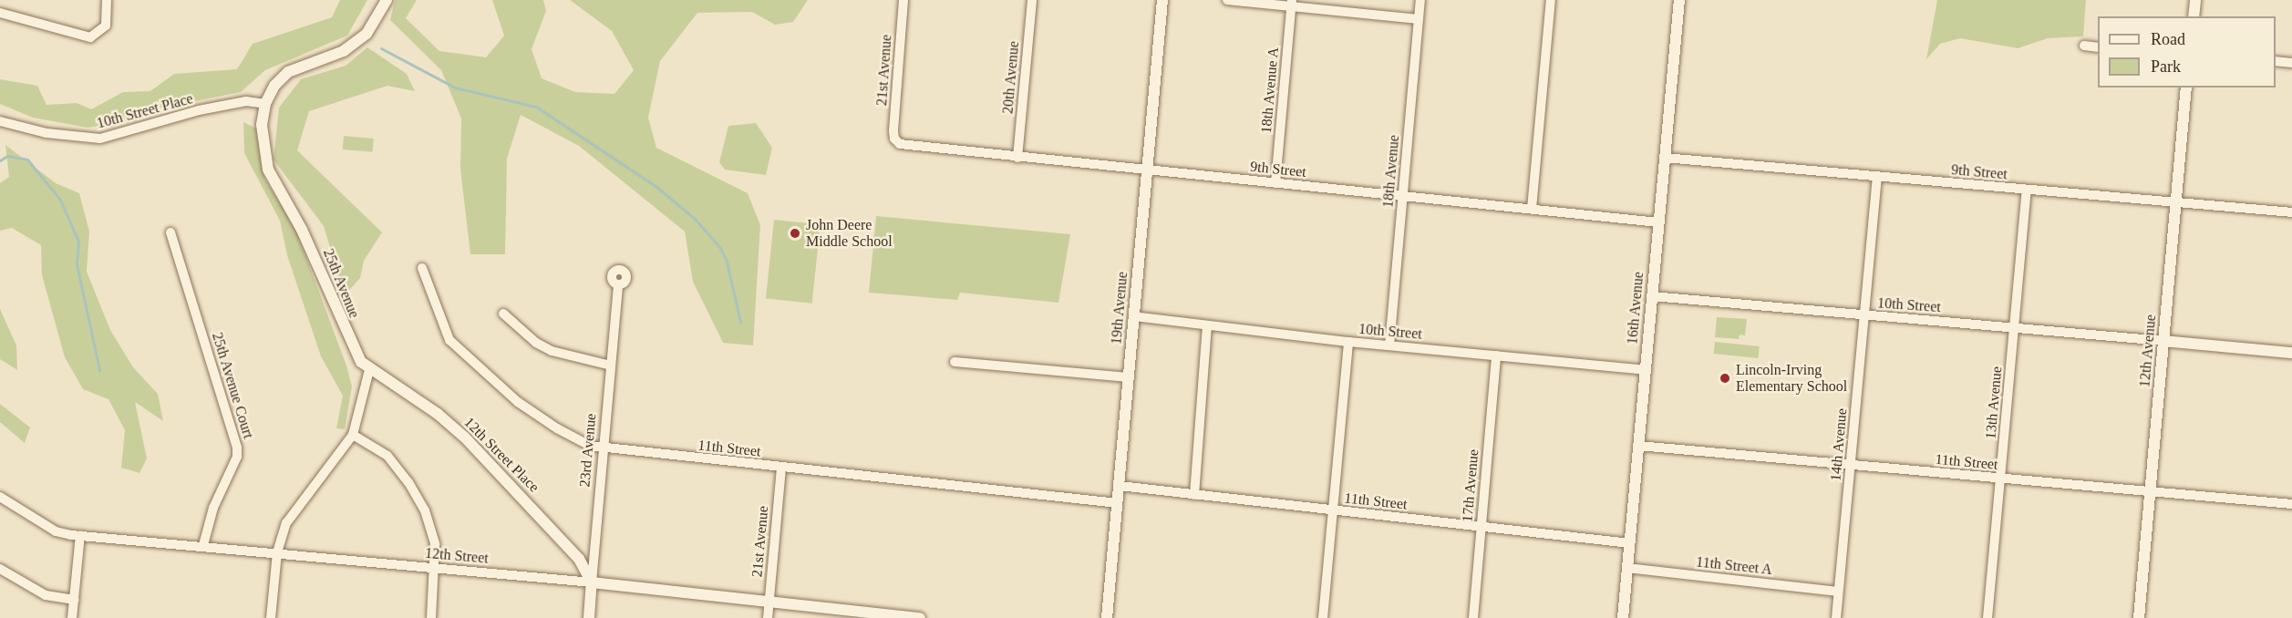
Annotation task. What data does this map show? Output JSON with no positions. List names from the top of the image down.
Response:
{
  "streets": {
    "street": [
      "21st Avenue",
      "20th Avenue",
      "18th Avenue A",
      "10th Street Place",
      "9th Street",
      "18th Avenue",
      "25th Avenue",
      "10th Street",
      "19th Avenue",
      "16th Avenue",
      "12th Avenue",
      "25th Avenue Court",
      "13th Avenue",
      "14th Avenue",
      "11th Street",
      "23rd Avenue",
      "12th Street Place",
      "17th Avenue",
      "12th Street",
      "11th Street A"
    ]
  },
  "crossings": [
    ["21st Avenue", "9th Street"],
    ["21st Avenue", "11th Street"],
    ["21st Avenue", "12th Street"],
    ["20th Avenue", "9th Street"],
    ["18th Avenue A", "9th Street"],
    ["10th Street Place", "25th Avenue"],
    ["9th Street", "18th Avenue"],
    ["9th Street", "19th Avenue"],
    ["9th Street", "16th Avenue"],
    ["9th Street", "12th Avenue"],
    ["9th Street", "13th Avenue"],
    ["9th Street", "14th Avenue"],
    ["18th Avenue", "10th Street"],
    ["25th Avenue", "12th Street Place"],
    ["10th Street", "19th Avenue"],
    ["10th Street", "16th Avenue"],
    ["10th Street", "12th Avenue"],
    ["10th Street", "13th Avenue"],
    ["10th Street", "14th Avenue"],
    ["10th Street", "17th Avenue"],
    ["19th Avenue", "11th Street"],
    ["16th Avenue", "11th Street"],
    ["16th Avenue", "11th Street A"],
    ["12th Avenue", "11th Street"],
    ["25th Avenue Court", "12th Street"],
    ["13th Avenue", "11th Street"],
    ["14th Avenue", "11th Street"],
    ["14th Avenue", "11th Street A"],
    ["11th Street", "23rd Avenue"],
    ["11th Street", "17th Avenue"],
    ["23rd Avenue", "12th Street Place"],
    ["23rd Avenue", "12th Street"],
    ["12th Street Place", "12th Street"]
  ],
  "places": ["John Deere Middle School", "Lincoln-Irving Elementary School"],
  "legend": ["Road", "Park"]
}
